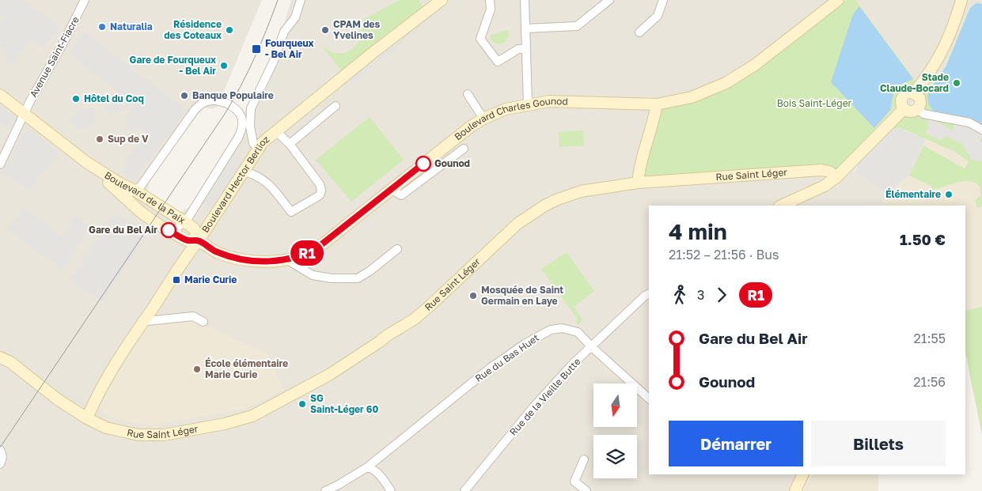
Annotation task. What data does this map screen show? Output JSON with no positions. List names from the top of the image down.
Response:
{
  "streets": {
    "street": [
      "Avenue Saint-Fiacre",
      "Boulevard Charles Gounod",
      "Rue Saint Léger",
      "Boulevard Hector Berlioz",
      "Boulevard de la Paix",
      "Rue du Bas Huet",
      "Rue de la Vieille Butte"
    ]
  },
  "crossings": [
    ["Avenue Saint-Fiacre", "Boulevard de la Paix"],
    ["Boulevard Charles Gounod", "Boulevard Hector Berlioz"],
    ["Boulevard Charles Gounod", "Boulevard de la Paix"],
    ["Rue Saint Léger", "Boulevard Hector Berlioz"],
    ["Boulevard Hector Berlioz", "Boulevard de la Paix"],
    ["Rue du Bas Huet", "Rue de la Vieille Butte"]
  ],
  "parks": ["Bois Saint-Léger"],
  "places": {
    "other": [
      "Naturalia",
      "Résidence des Coteaux",
      "CPAM des Yvelines",
      "Gare de Fourqueux - Bel Air",
      "Stade Claude-Bocard",
      "Banque Populaire",
      "Hôtel du Coq",
      "Sup de V",
      "Gounod",
      "Élémentaire",
      "Gare du Bel Air",
      "Mosquée de Saint Germain en Laye",
      "École élémentaire Marie Curie",
      "SG Saint-Léger 60"
    ],
    "transit": ["Fourqueux - Bel Air", "Marie Curie"]
  },
  "lines": ["bus line R1"],
  "north": "bottom",
  "page": {
    "on_map": "R1",
    "heading": ["4 min", "21:52 – 21:56 · Bus", "1.50 €"],
    "legs": ["3", "R1"],
    "list": [
      {
        "name": "Gare du Bel Air",
        "value": "21:55"
      },
      {
        "name": "Gounod",
        "value": "21:56"
      }
    ],
    "buttons": ["Démarrer", "Billets"]
  }
}
